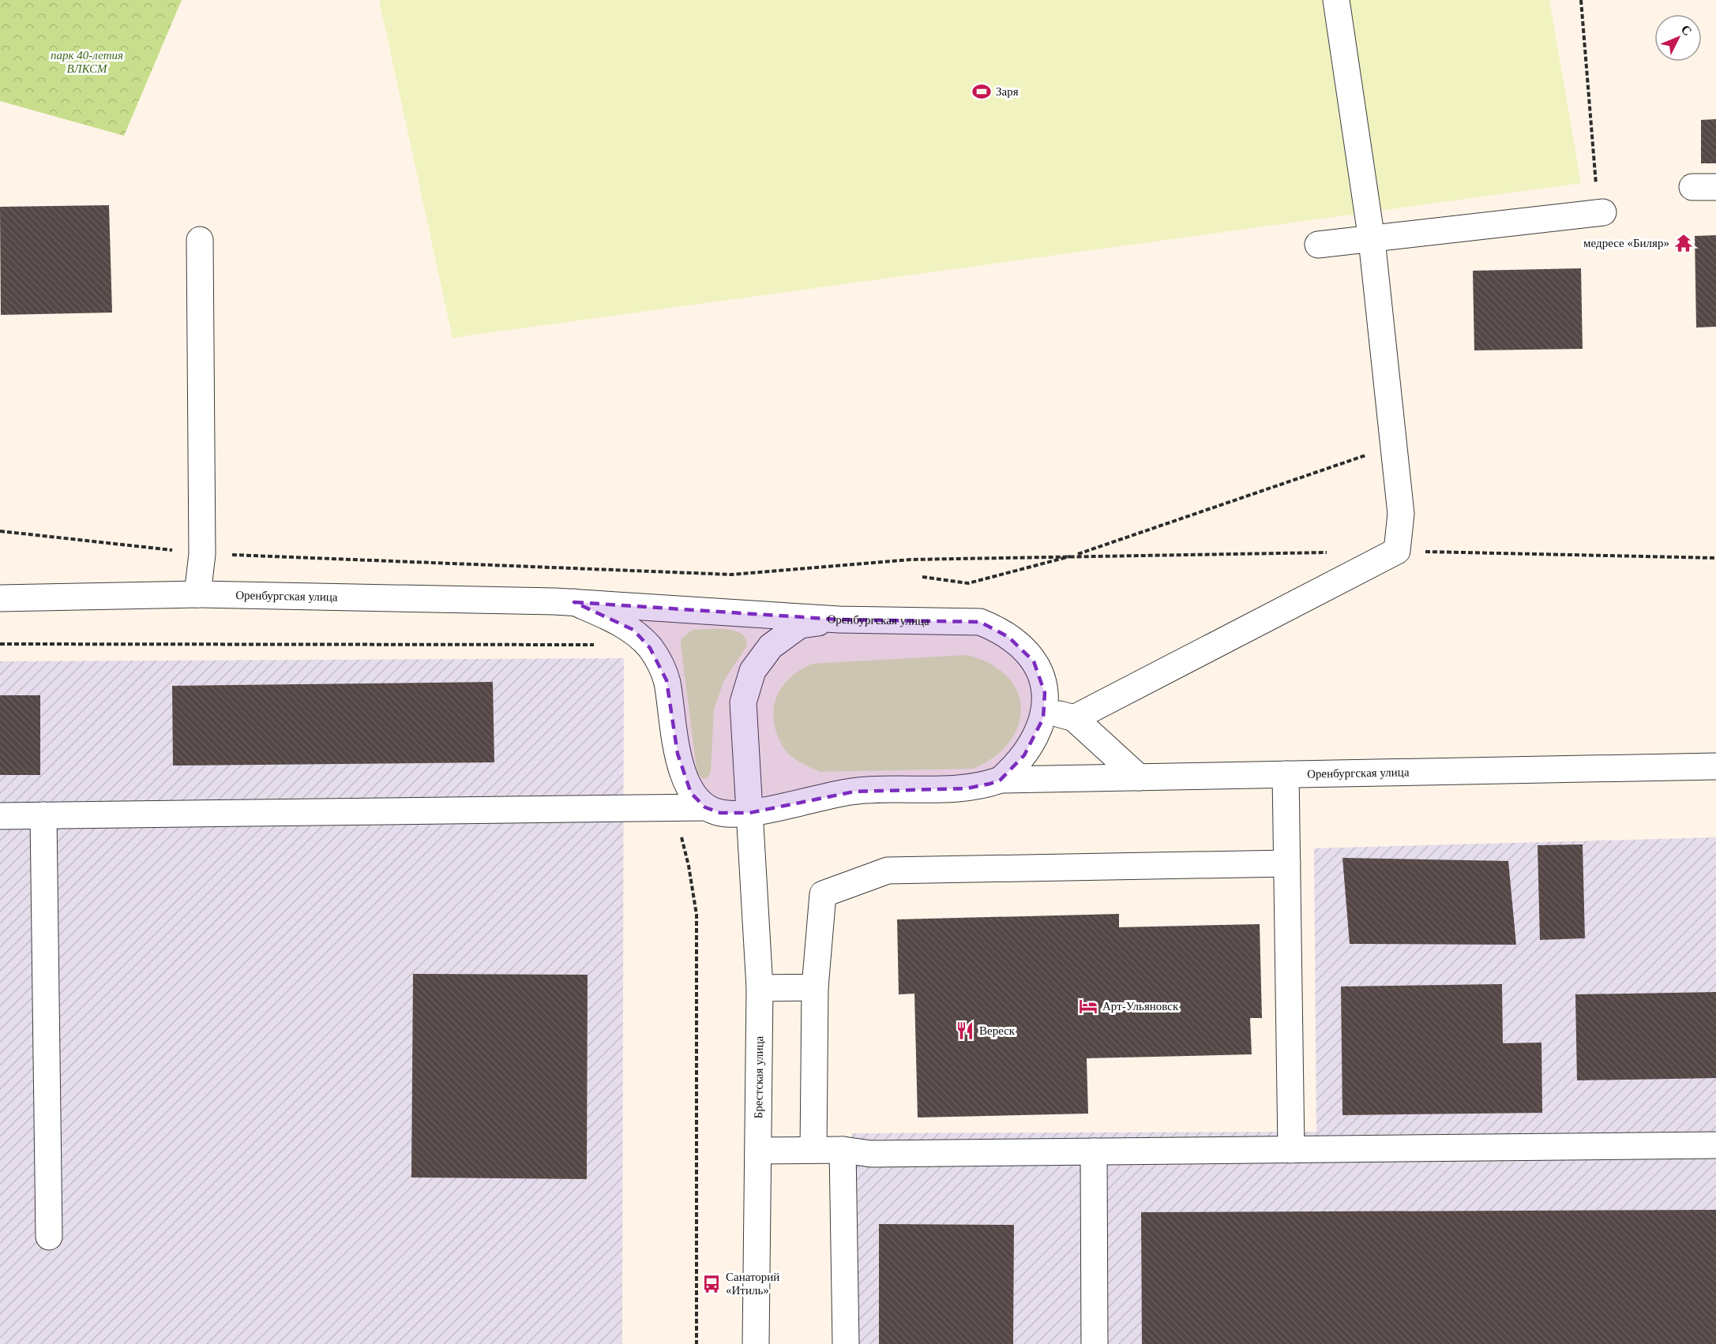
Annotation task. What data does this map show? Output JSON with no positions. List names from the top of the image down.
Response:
{
  "streets": {
    "street": ["Оренбургская улица", "Брестская улица"]
  },
  "crossings": [
    ["Оренбургская улица", "Брестская улица"]
  ],
  "parks": ["парк 40-летия ВЛКСМ"],
  "places": {
    "sports": ["Заря"],
    "temple": ["медресе «Биляр»"],
    "hotel": ["Арт-Ульяновск"],
    "restaurant": ["Вереск"],
    "bus stop": ["Санаторий «Итиль»"]
  },
  "north": "top right"
}
